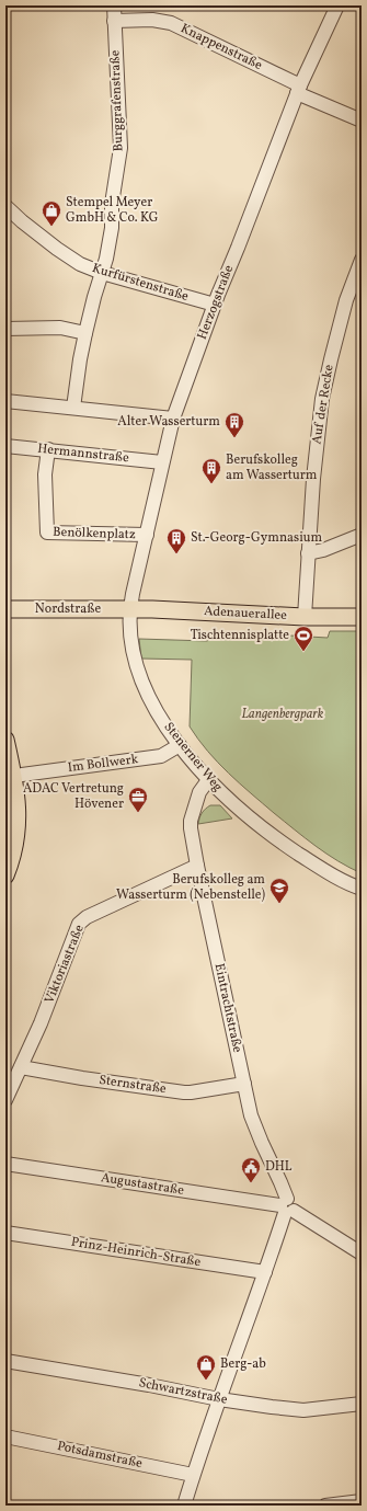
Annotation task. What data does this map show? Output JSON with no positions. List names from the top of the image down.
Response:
{
  "streets": {
    "main road": ["Nordstraße", "Adenauerallee"],
    "street": [
      "Knappenstraße",
      "Burggrafenstraße",
      "Kurfürstenstraße",
      "Herzogstraße",
      "Auf der Recke",
      "Hermannstraße",
      "Benölkenplatz",
      "Stenerner Weg",
      "Im Bollwerk",
      "Viktoriastraße",
      "Eintrachtstraße",
      "Sternstraße",
      "Augustastraße",
      "Prinz-Heinrich-Straße",
      "Schwartzstraße",
      "Potsdamstraße"
    ]
  },
  "crossings": [
    ["Knappenstraße", "Burggrafenstraße"],
    ["Knappenstraße", "Herzogstraße"],
    ["Burggrafenstraße", "Kurfürstenstraße"],
    ["Kurfürstenstraße", "Herzogstraße"],
    ["Herzogstraße", "Hermannstraße"],
    ["Herzogstraße", "Benölkenplatz"],
    ["Herzogstraße", "Nordstraße"],
    ["Herzogstraße", "Adenauerallee"],
    ["Herzogstraße", "Stenerner Weg"],
    ["Auf der Recke", "Adenauerallee"],
    ["Hermannstraße", "Benölkenplatz"],
    ["Nordstraße", "Adenauerallee"],
    ["Nordstraße", "Stenerner Weg"],
    ["Adenauerallee", "Stenerner Weg"],
    ["Stenerner Weg", "Im Bollwerk"],
    ["Stenerner Weg", "Eintrachtstraße"],
    ["Viktoriastraße", "Eintrachtstraße"],
    ["Viktoriastraße", "Sternstraße"],
    ["Eintrachtstraße", "Sternstraße"],
    ["Eintrachtstraße", "Augustastraße"]
  ],
  "parks": ["Langenbergpark"],
  "places": {
    "shop": ["Stempel Meyer GmbH & Co. KG", "Berg-ab"],
    "building": ["Alter Wasserturm", "Berufskolleg am Wasserturm", "St.-Georg-Gymnasium"],
    "sports": ["Tischtennisplatte"],
    "office": ["ADAC Vertretung Hövener"],
    "school or university": ["Berufskolleg am Wasserturm (Nebenstelle)"],
    "public building": ["DHL"]
  }
}
